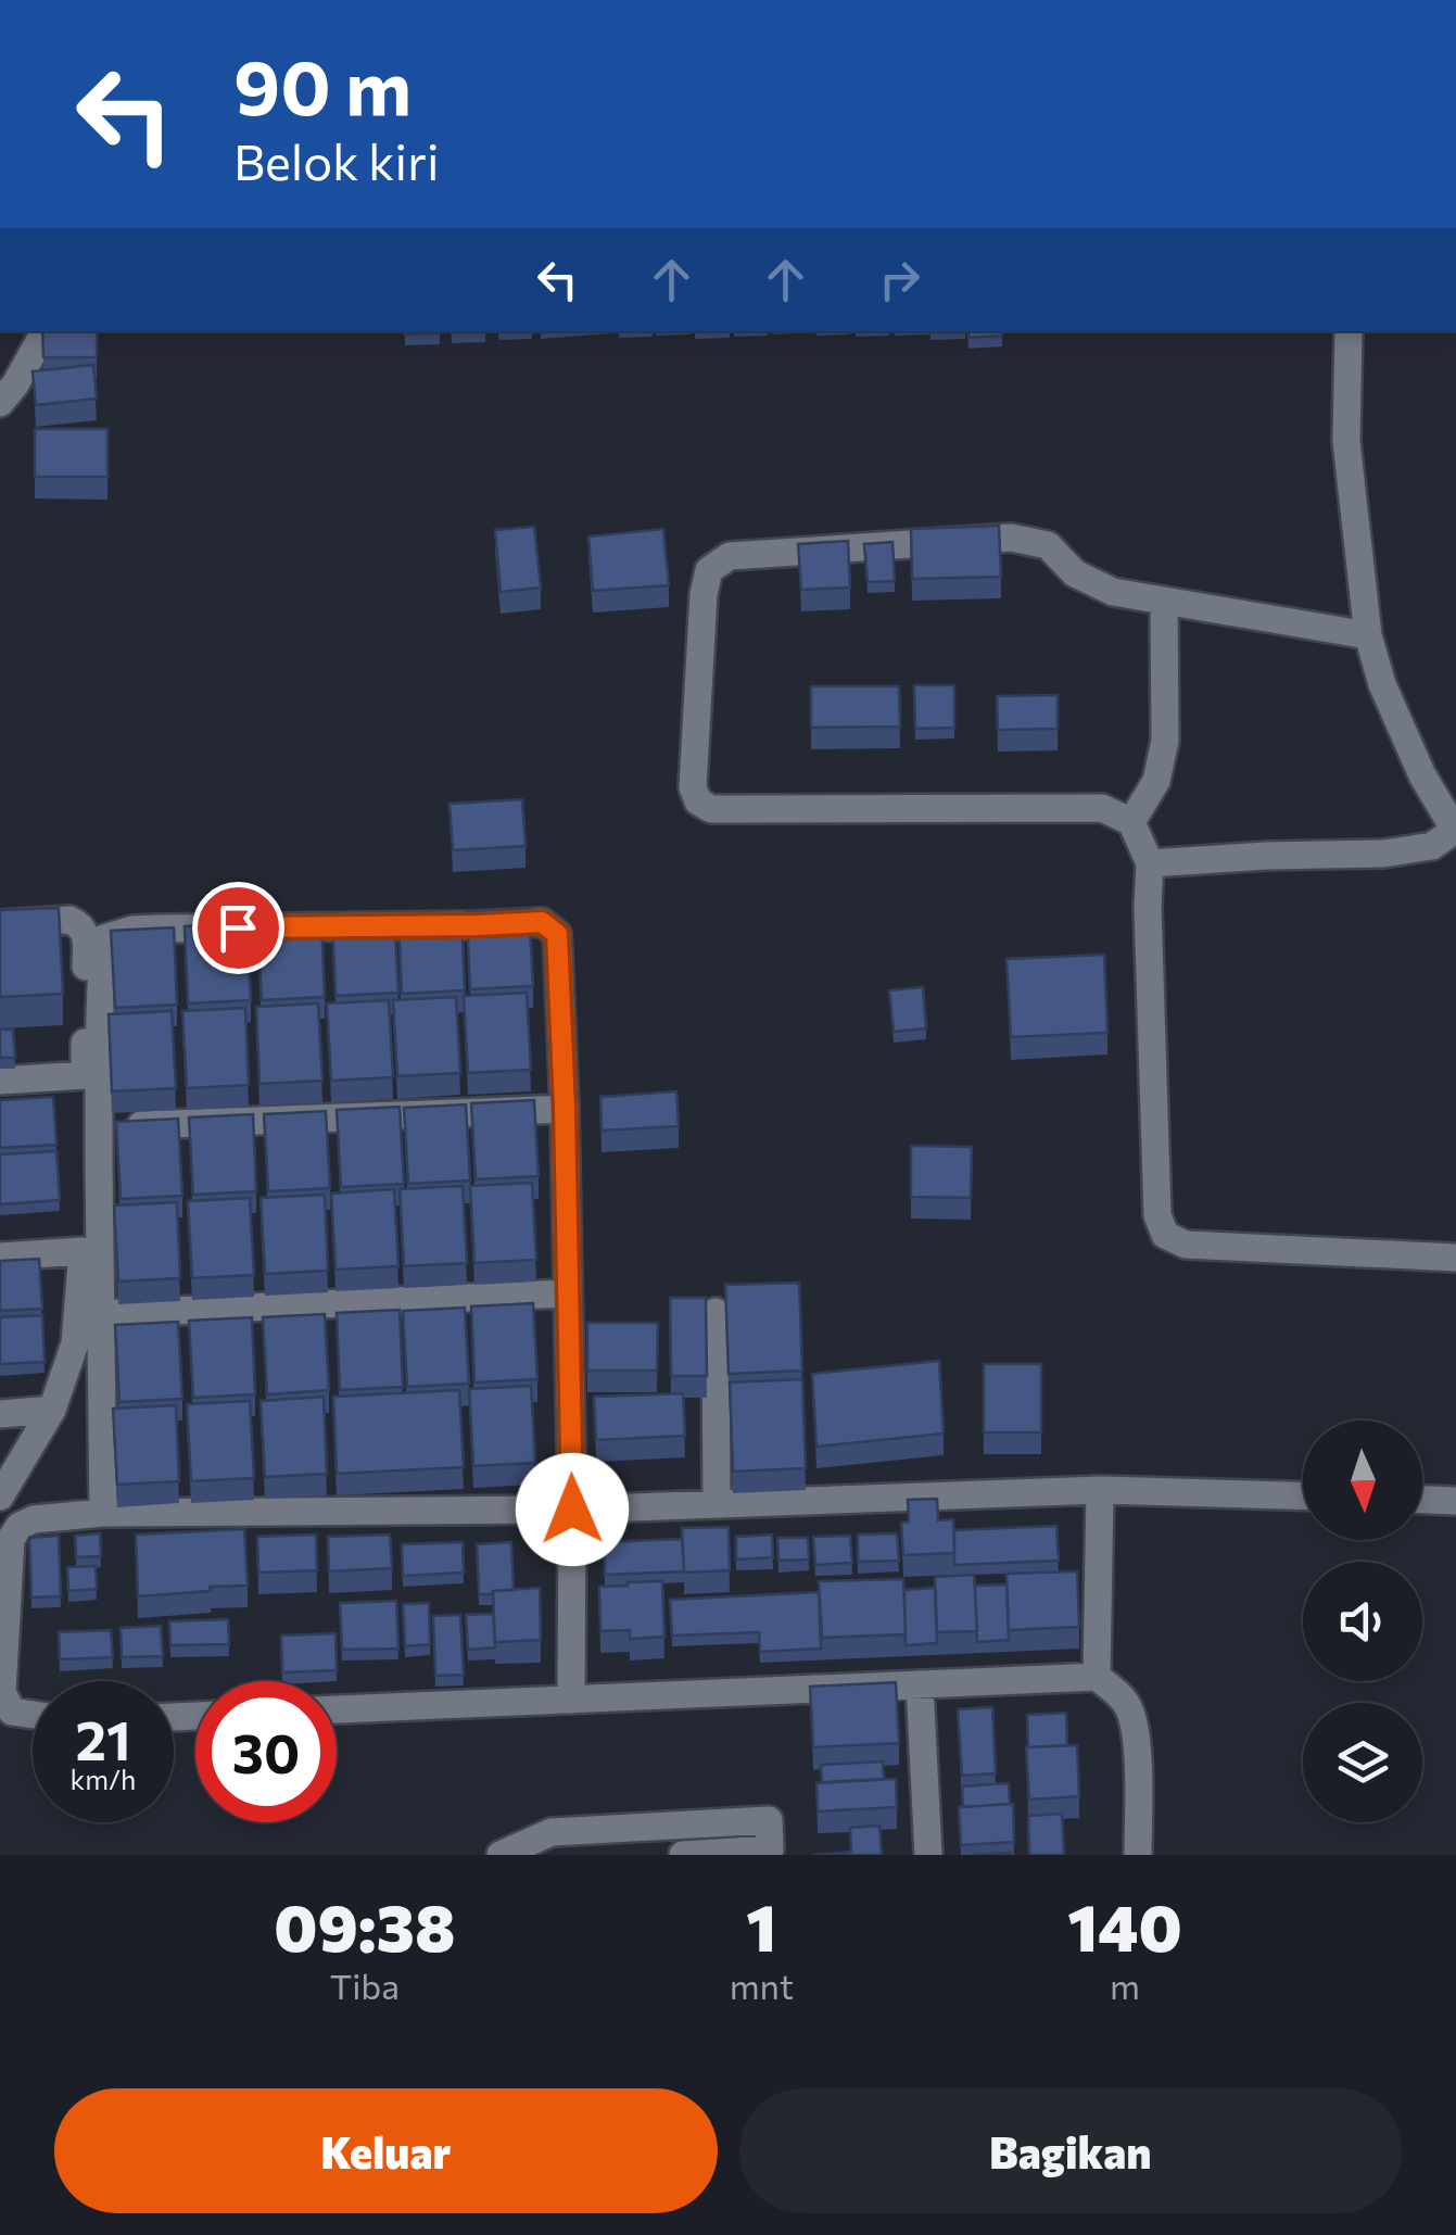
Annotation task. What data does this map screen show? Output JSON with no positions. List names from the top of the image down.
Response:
{
  "north": "bottom",
  "page": {
    "turn": ["90 m", "Belok kiri"],
    "speed": "21 km/h",
    "limit": "30",
    "eta": [
      "09:38",
      "Tiba",
      "1",
      "mnt",
      "140",
      "m"
    ],
    "buttons": ["Keluar", "Bagikan"]
  }
}
